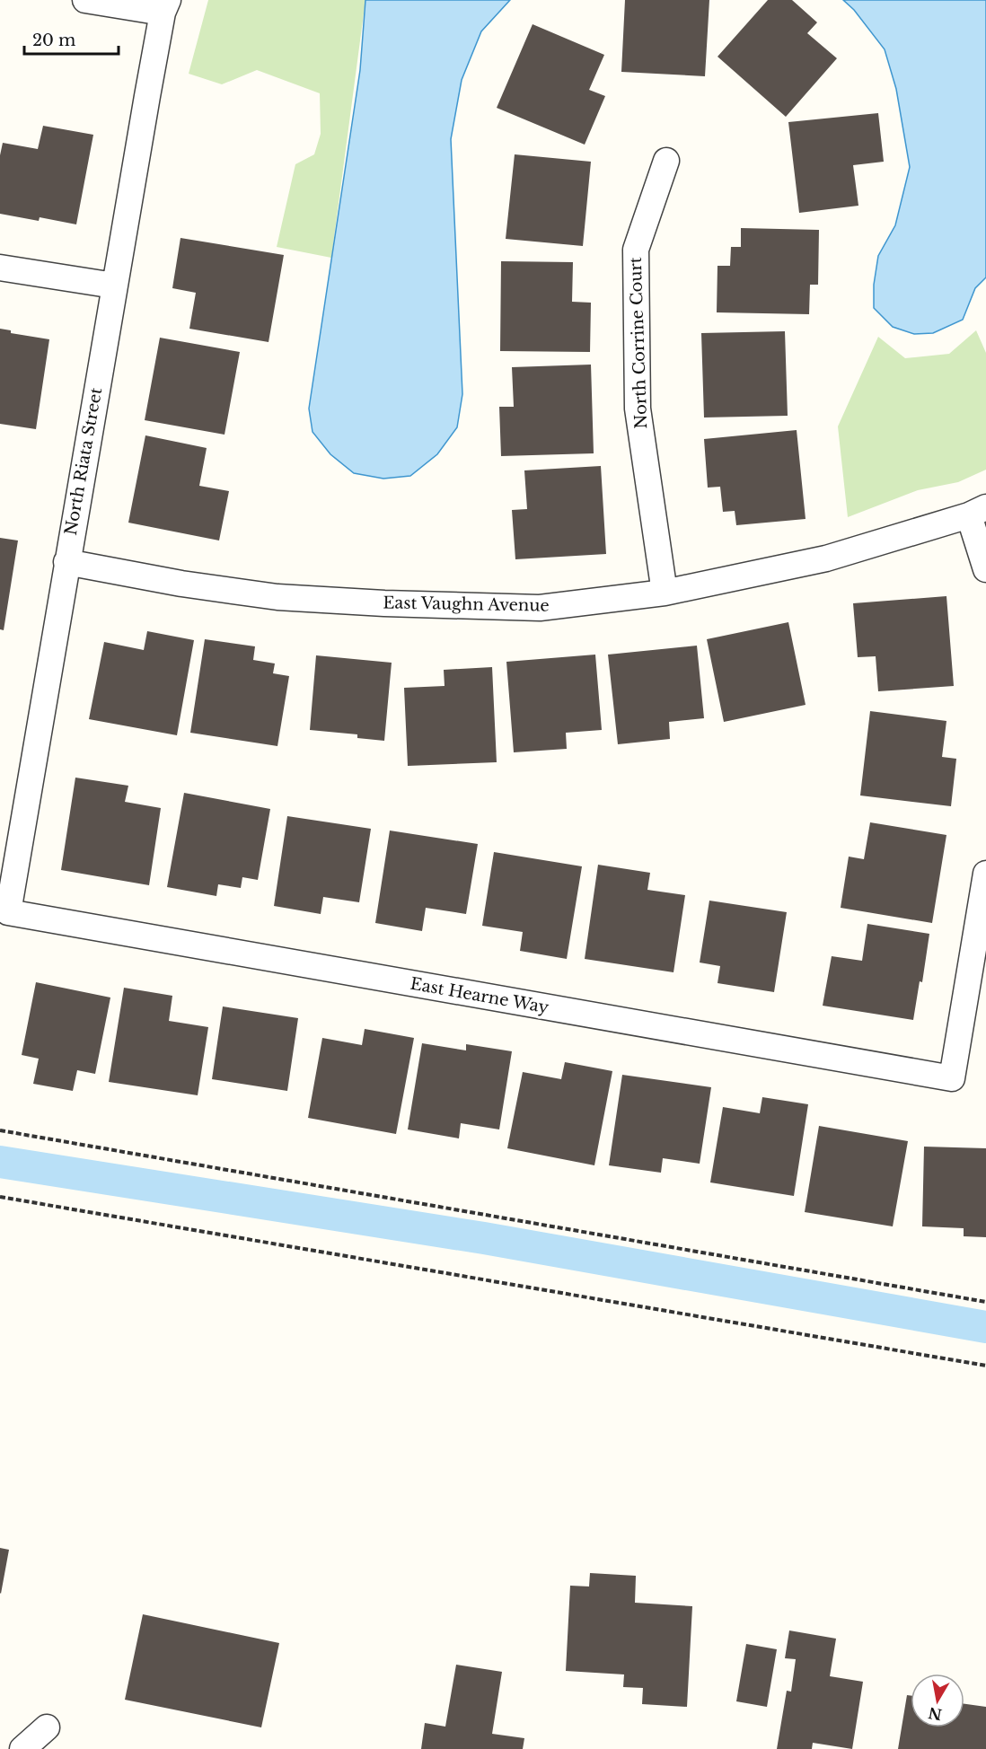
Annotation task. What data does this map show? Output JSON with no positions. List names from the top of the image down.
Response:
{
  "streets": {
    "street": [
      "North Corrine Court",
      "North Riata Street",
      "East Vaughn Avenue",
      "East Hearne Way"
    ]
  },
  "crossings": [
    ["North Corrine Court", "East Vaughn Avenue"],
    ["North Riata Street", "East Vaughn Avenue"],
    ["North Riata Street", "East Hearne Way"]
  ],
  "scale_bar": "20 m",
  "north": "bottom"
}
